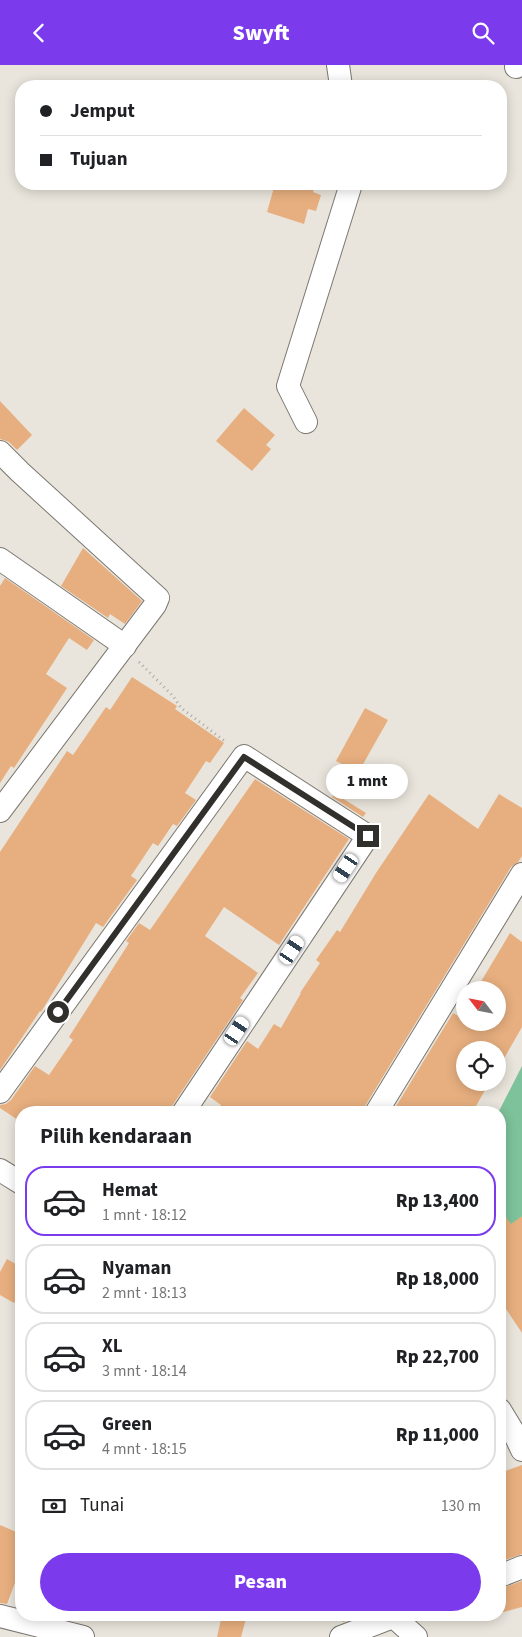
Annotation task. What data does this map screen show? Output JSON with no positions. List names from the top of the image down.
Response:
{
  "north": "top left",
  "page": {
    "header": "Swyft",
    "banner": ["Jemput", "Tujuan"],
    "bubble": "1 mnt",
    "heading": "Pilih kendaraan",
    "list": [
      {
        "name": "Hemat",
        "note": "1 mnt · 18:12",
        "value": "Rp 13,400"
      },
      {
        "name": "Nyaman",
        "note": "2 mnt · 18:13",
        "value": "Rp 18,000"
      },
      {
        "name": "XL",
        "note": "3 mnt · 18:14",
        "value": "Rp 22,700"
      },
      {
        "name": "Green",
        "note": "4 mnt · 18:15",
        "value": "Rp 11,000"
      }
    ],
    "pay": ["Tunai", "130 m"],
    "buttons": "Pesan"
  }
}
